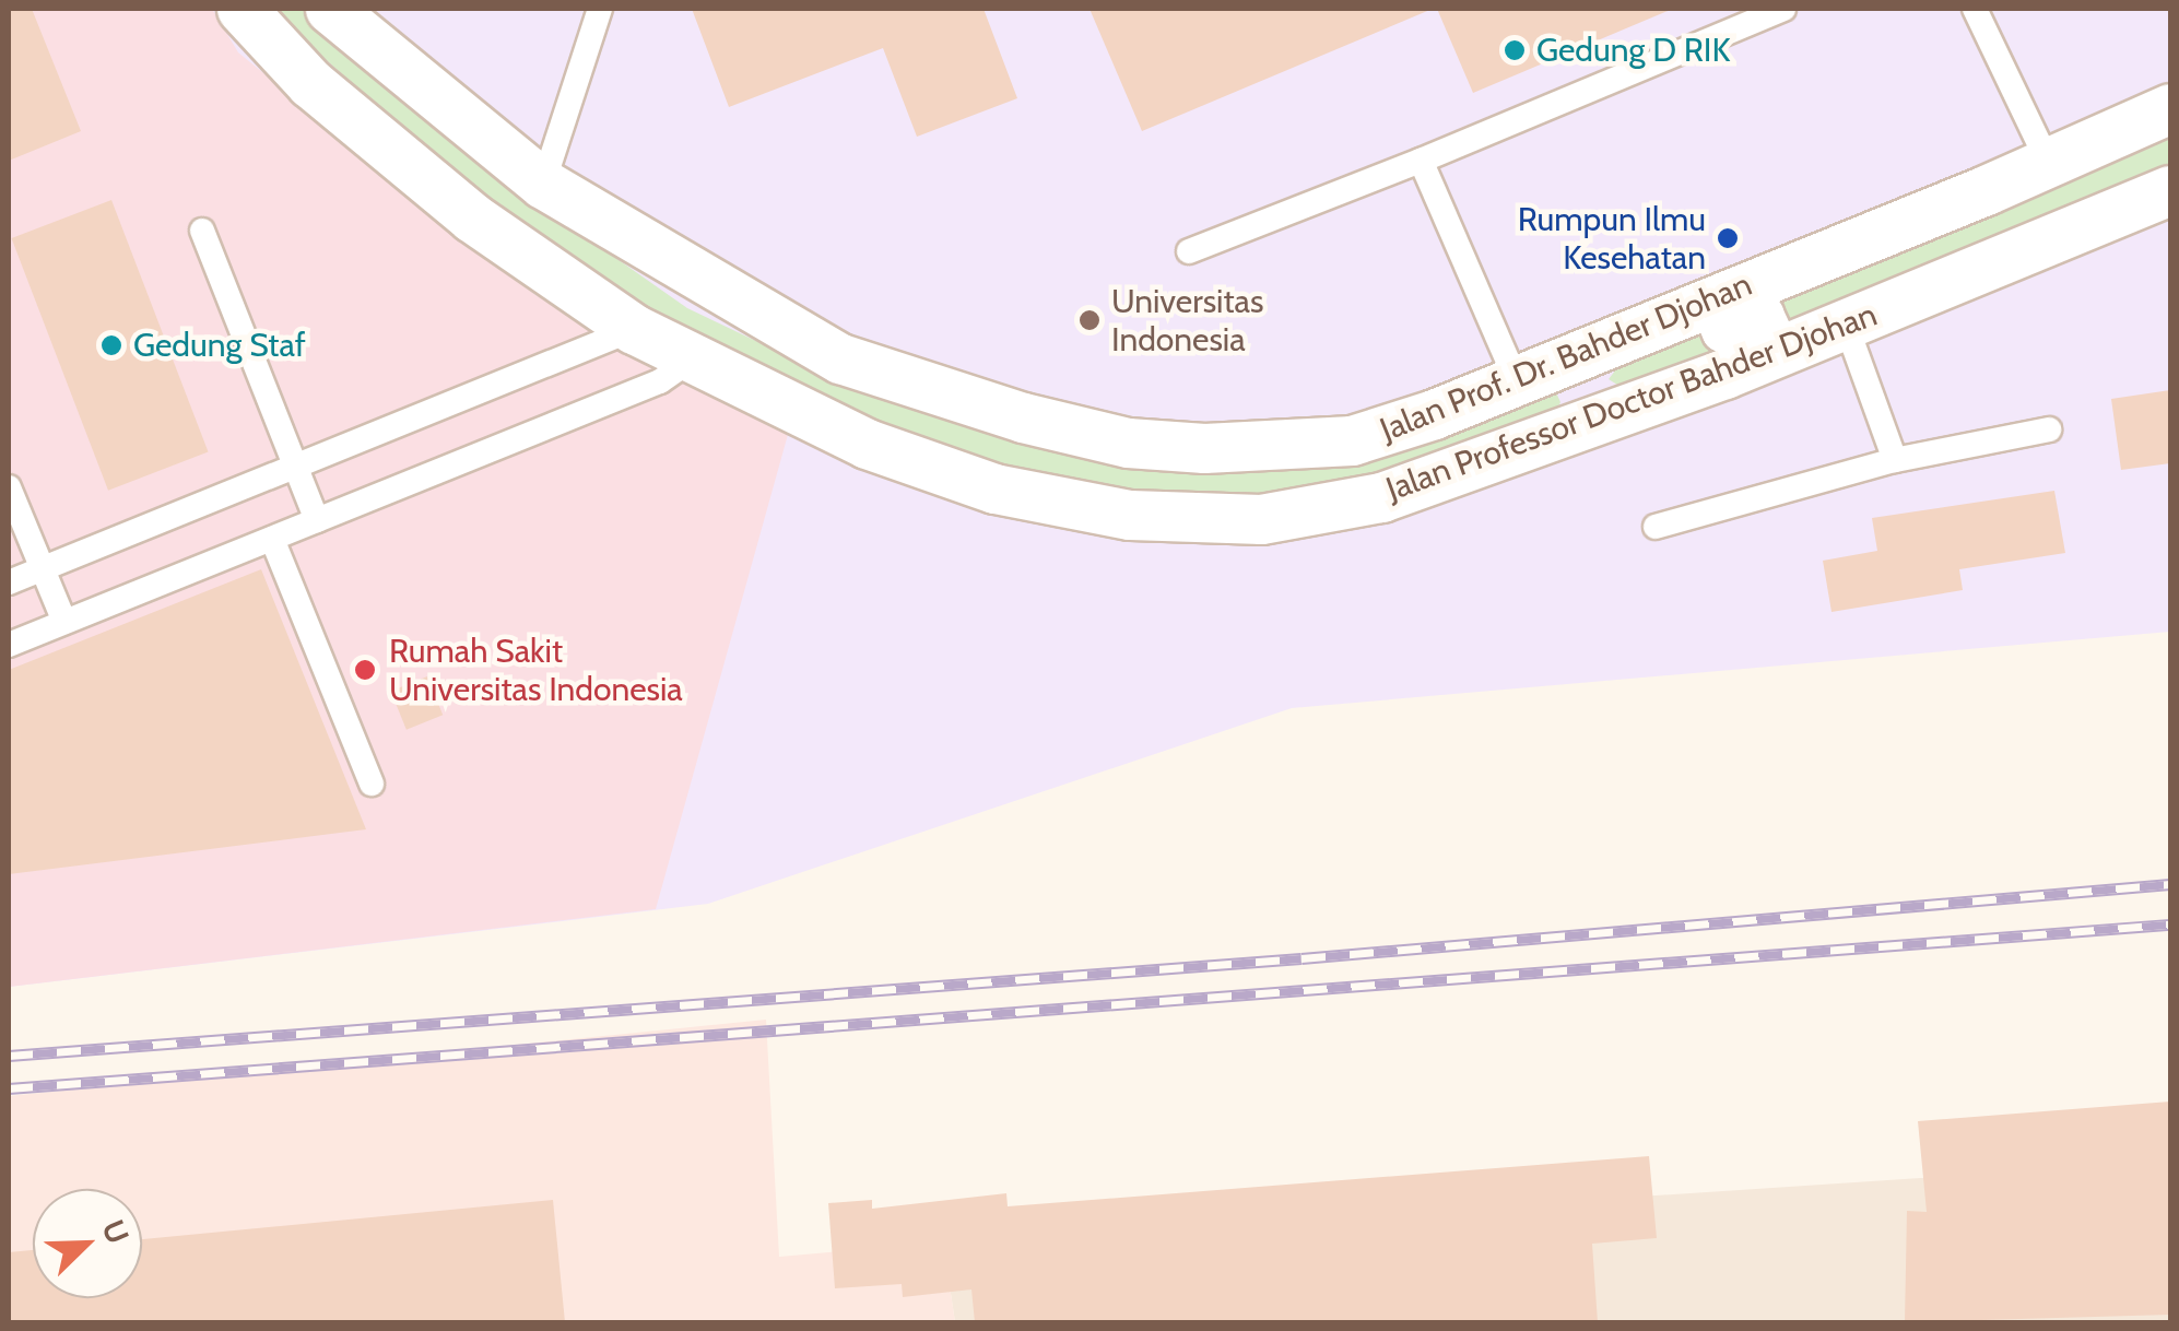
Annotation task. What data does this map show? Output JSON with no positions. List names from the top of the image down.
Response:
{
  "streets": {
    "street": ["Jalan Prof. Dr. Bahder Djohan", "Jalan Professor Doctor Bahder Djohan"]
  },
  "places": [
    "Gedung D RIK",
    "Rumpun Ilmu Kesehatan",
    "Universitas Indonesia",
    "Gedung Staf",
    "Rumah Sakit Universitas Indonesia"
  ],
  "north": "top right"
}
